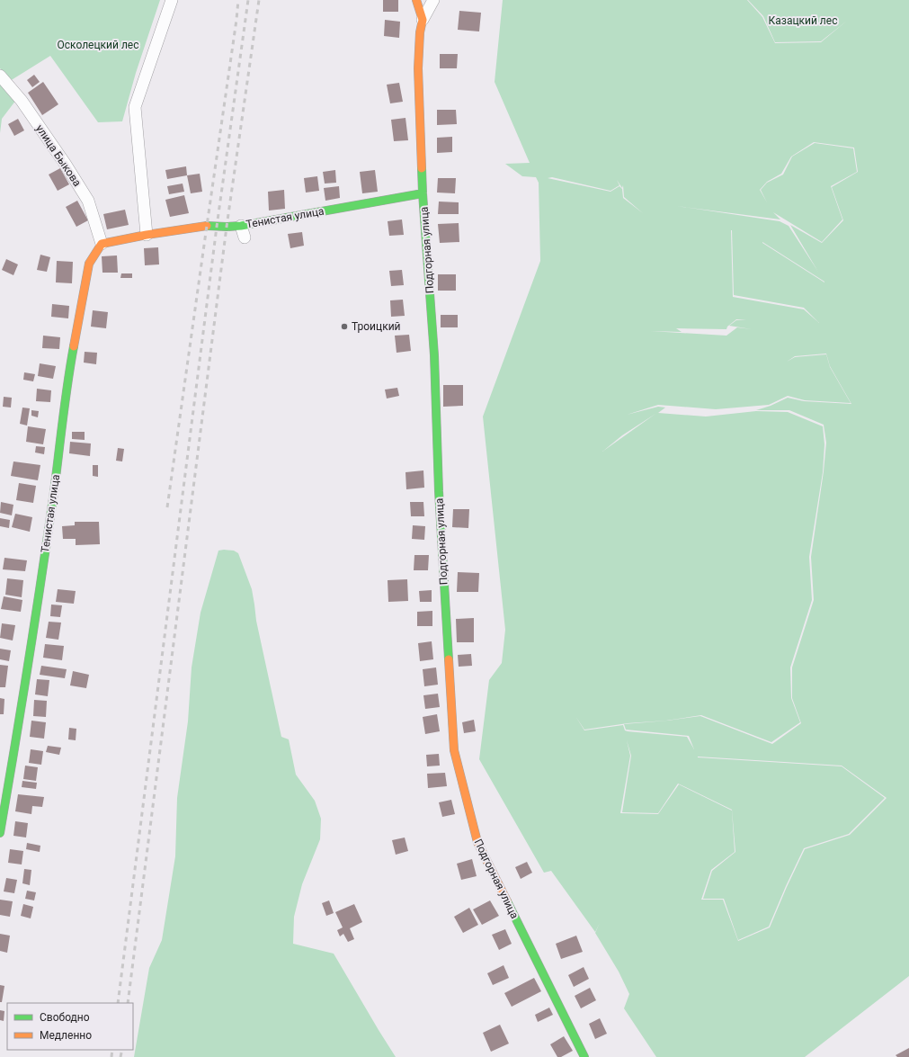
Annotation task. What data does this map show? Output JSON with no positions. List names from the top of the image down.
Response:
{
  "streets": {
    "street": ["улица Быкова", "Тенистая улица", "Подгорная улица"]
  },
  "crossings": [
    ["улица Быкова", "Тенистая улица"],
    ["Тенистая улица", "Подгорная улица"]
  ],
  "parks": ["Казацкий лес", "Осколецкий лес"],
  "places": ["Троицкий"],
  "legend": ["Свободно", "Медленно"]
}
